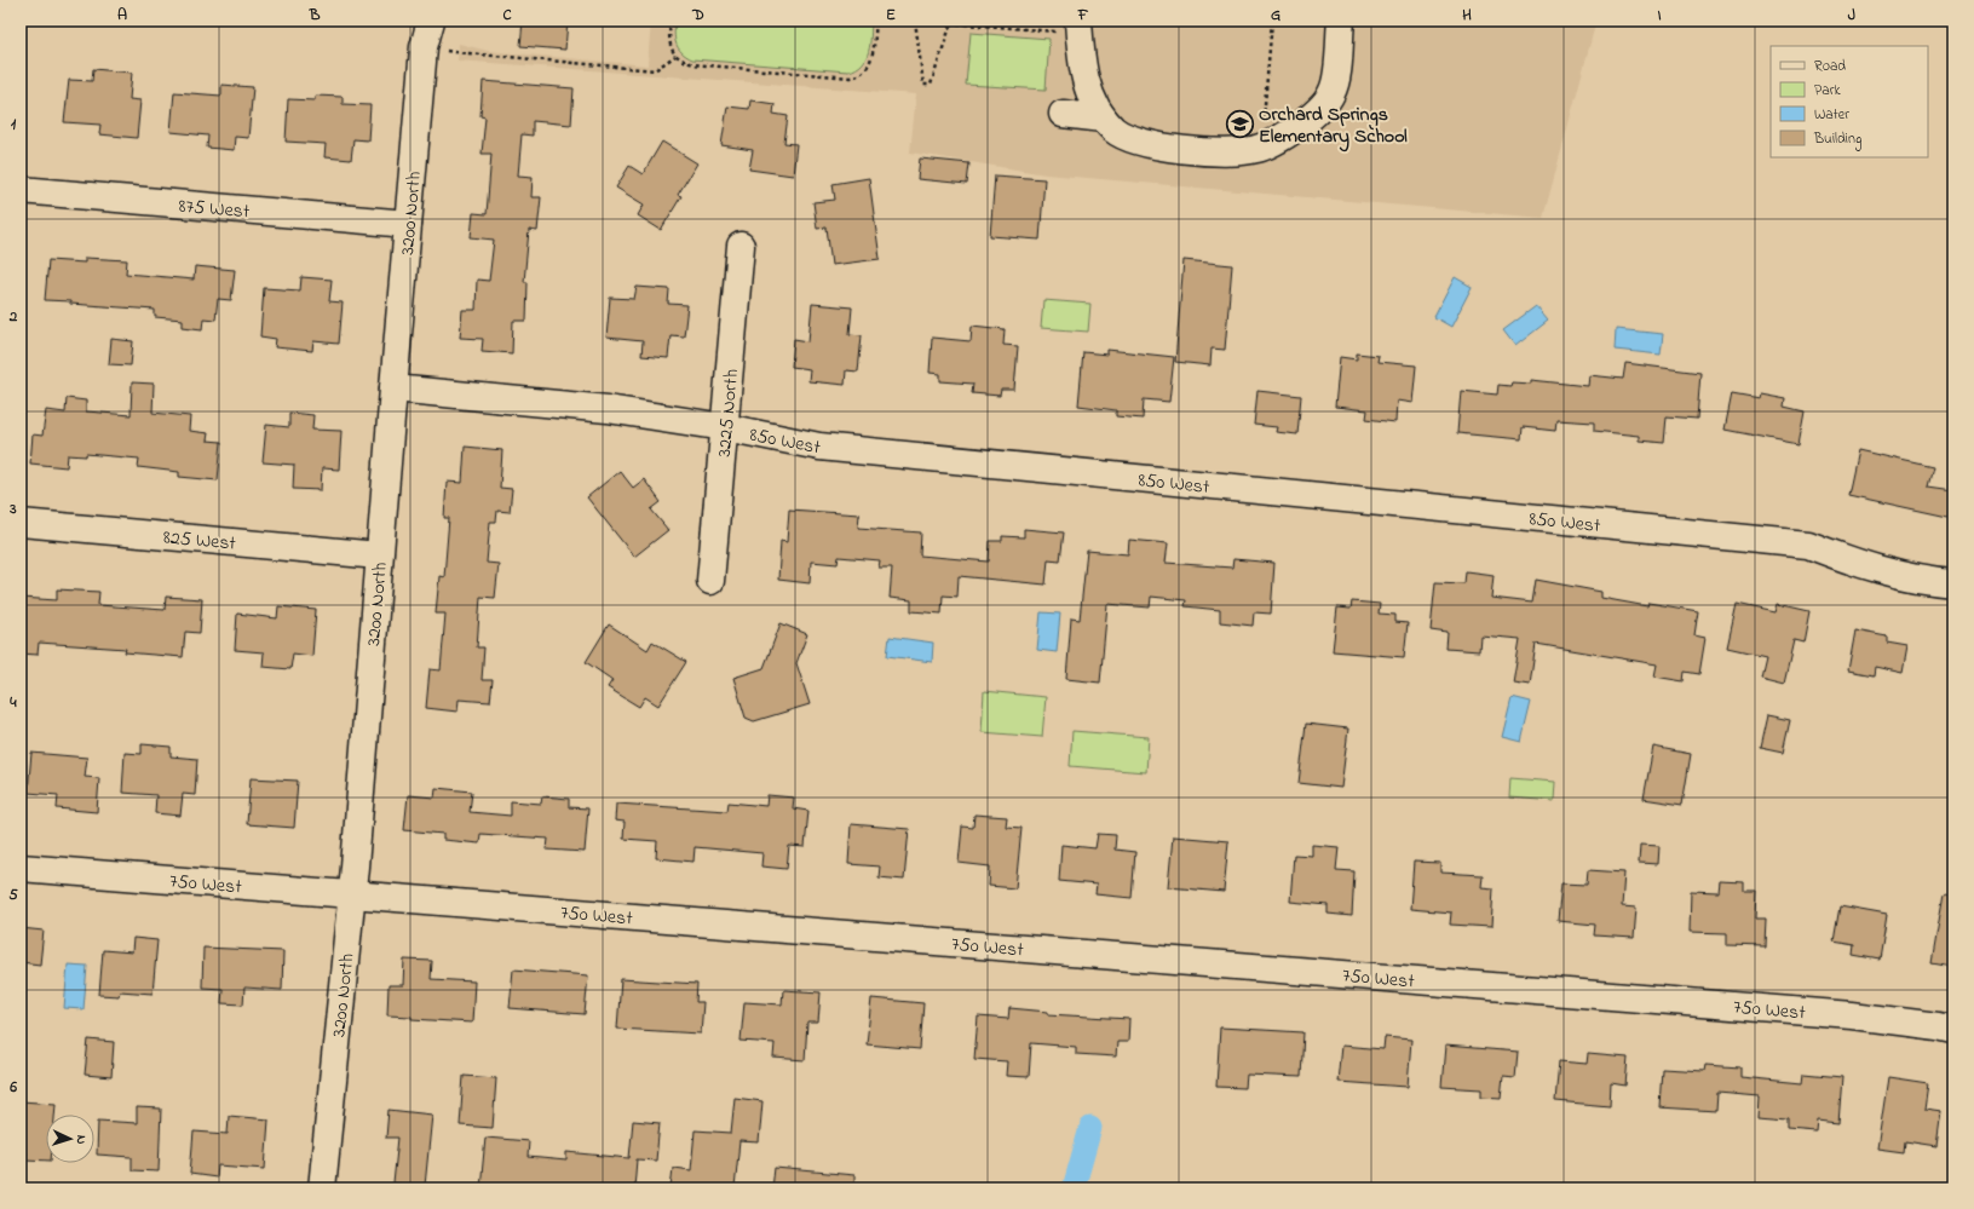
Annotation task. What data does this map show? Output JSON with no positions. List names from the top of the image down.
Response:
{
  "streets": {
    "street": [
      "875 West",
      "3200 North",
      "3225 North",
      "850 West",
      "825 West",
      "750 West"
    ]
  },
  "crossings": [
    ["875 West", "3200 North"],
    ["3200 North", "850 West"],
    ["3200 North", "825 West"],
    ["3200 North", "750 West"],
    ["3225 North", "850 West"]
  ],
  "places": {
    "school or university": ["Orchard Springs Elementary School"]
  },
  "legend": [
    "Road",
    "Park",
    "Water",
    "Building"
  ],
  "north": "right",
  "grid": {
    "columns": [
      "A",
      "B",
      "C",
      "D",
      "E",
      "F",
      "G",
      "H",
      "I",
      "J"
    ],
    "rows": [
      "1",
      "2",
      "3",
      "4",
      "5",
      "6"
    ]
  }
}
